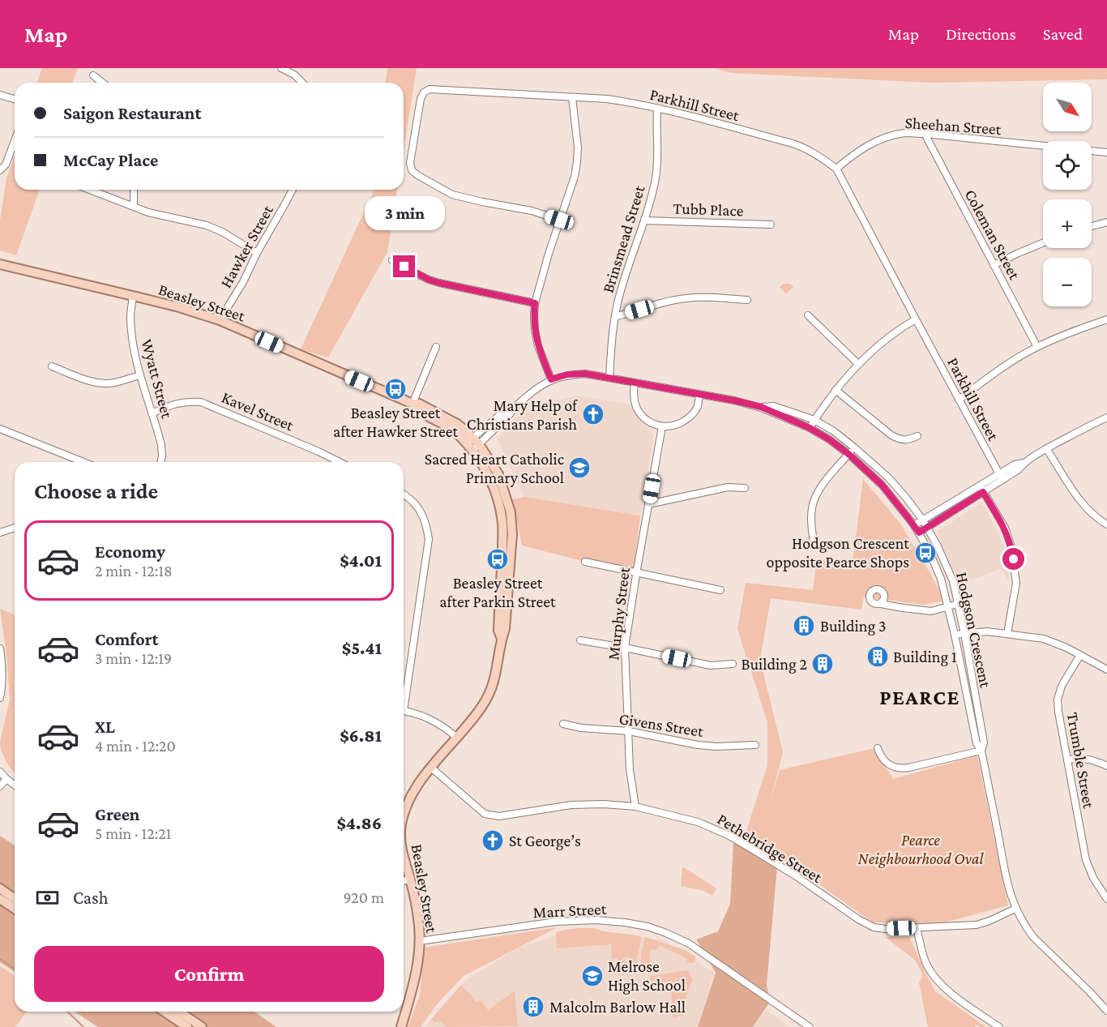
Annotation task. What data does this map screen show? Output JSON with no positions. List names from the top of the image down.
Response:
{
  "streets": {
    "main road": ["Beasley Street"],
    "street": [
      "Parkhill Street",
      "Sheehan Street",
      "Tubb Place",
      "Coleman Street",
      "Brinsmead Street",
      "Hawker Street",
      "Wyatt Street",
      "Kavel Street",
      "Murphy Street",
      "Hodgson Crescent",
      "Givens Street",
      "Trumble Street",
      "Pethebridge Street",
      "Marr Street"
    ]
  },
  "crossings": [
    ["Parkhill Street", "Sheehan Street"],
    ["Parkhill Street", "Brinsmead Street"],
    ["Sheehan Street", "Coleman Street"],
    ["Tubb Place", "Brinsmead Street"],
    ["Brinsmead Street", "Hodgson Crescent"],
    ["Hawker Street", "Beasley Street"],
    ["Beasley Street", "Wyatt Street"],
    ["Beasley Street", "Hodgson Crescent"],
    ["Beasley Street", "Pethebridge Street"],
    ["Beasley Street", "Marr Street"],
    ["Wyatt Street", "Kavel Street"],
    ["Murphy Street", "Givens Street"],
    ["Murphy Street", "Pethebridge Street"],
    ["Hodgson Crescent", "Pethebridge Street"]
  ],
  "districts": ["PEARCE"],
  "parks": ["Pearce Neighbourhood Oval"],
  "places": {
    "bus stop": ["Beasley Street after Hawker Street", "Hodgson Crescent opposite Pearce Shops", "Beasley Street after Parkin Street"],
    "church": ["Mary Help of Christians Parish", "St George’s"],
    "school or university": ["Sacred Heart Catholic Primary School", "Melrose High School"],
    "building": [
      "Building 3",
      "Building 1",
      "Building 2",
      "Malcolm Barlow Hall"
    ]
  },
  "north": "bottom right",
  "page": {
    "header": "Map",
    "nav": ["Map", "Directions", "Saved"],
    "map_buttons": ["+", "−"],
    "banner": ["Saigon Restaurant", "McCay Place"],
    "bubble": "3 min",
    "heading": "Choose a ride",
    "list": [
      {
        "name": "Economy",
        "note": "2 min · 12:18",
        "value": "$4.01"
      },
      {
        "name": "Comfort",
        "note": "3 min · 12:19",
        "value": "$5.41"
      },
      {
        "name": "XL",
        "note": "4 min · 12:20",
        "value": "$6.81"
      },
      {
        "name": "Green",
        "note": "5 min · 12:21",
        "value": "$4.86"
      }
    ],
    "pay": ["Cash", "920 m"],
    "buttons": "Confirm"
  }
}
